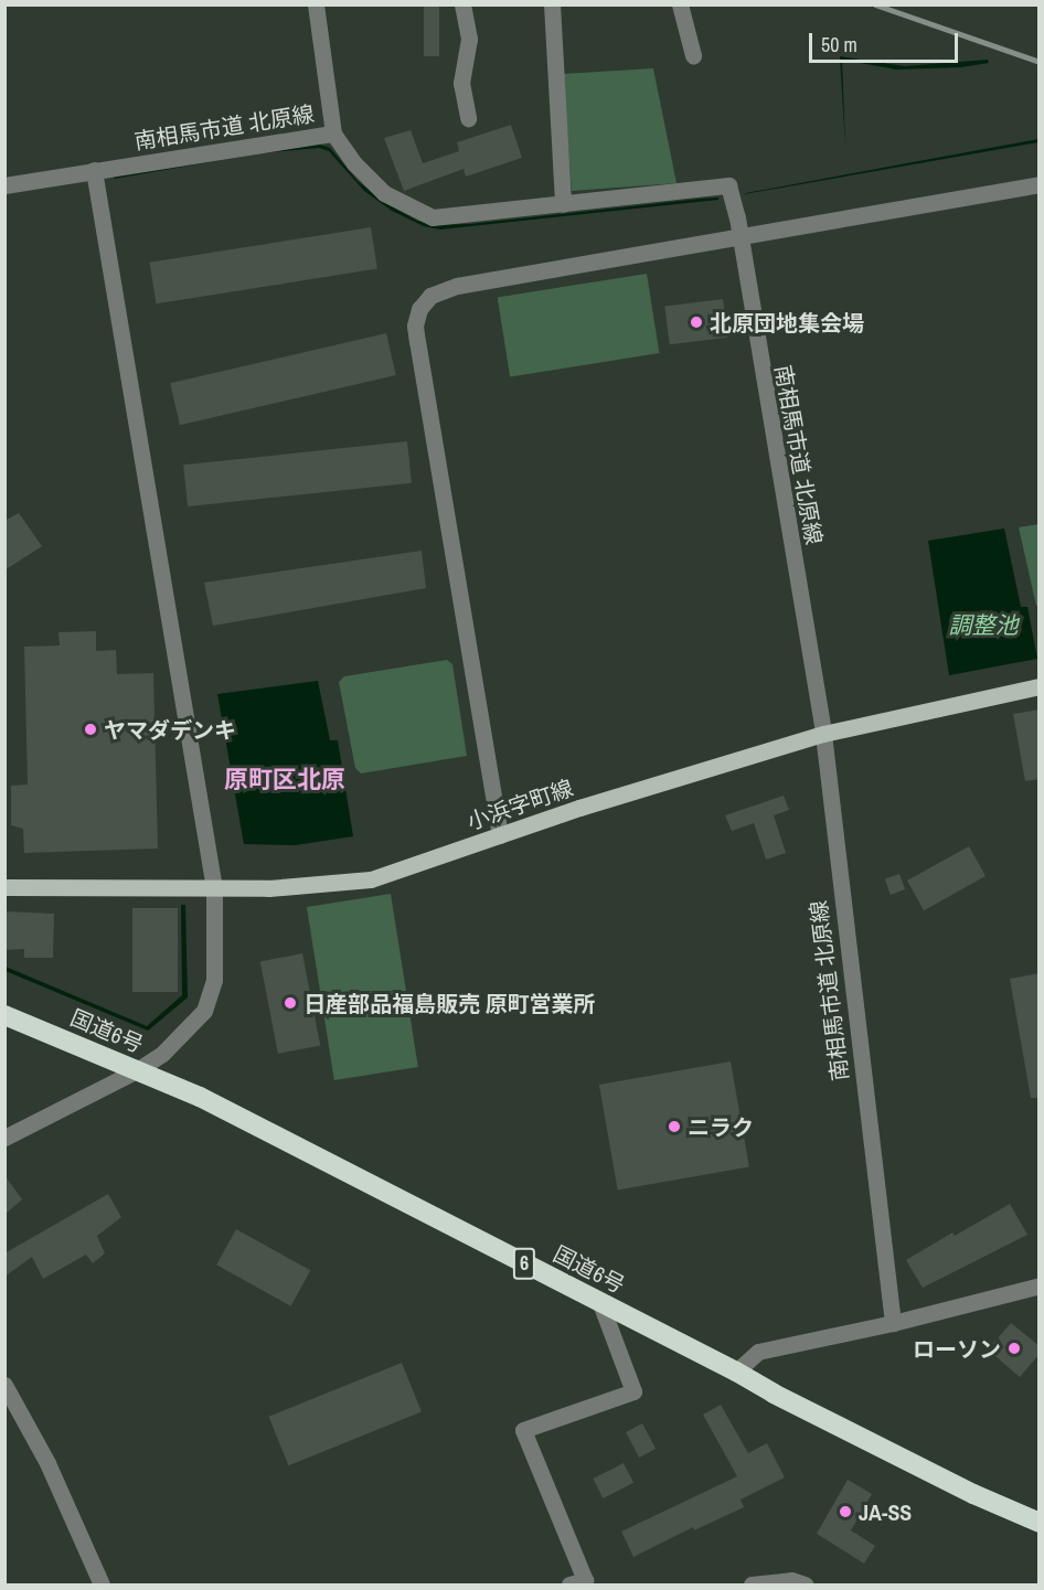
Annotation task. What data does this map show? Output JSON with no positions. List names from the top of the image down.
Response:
{
  "streets": {
    "highway": ["国道6号", "6"],
    "main road": ["小浜字町線"],
    "street": ["南相馬市道 北原線"]
  },
  "crossings": [
    ["南相馬市道 北原線", "小浜字町線"]
  ],
  "districts": ["原町区北原"],
  "water": ["調整池"],
  "places": [
    "北原団地集会場",
    "ヤマダデンキ",
    "日産部品福島販売 原町営業所",
    "ニラク",
    "ローソン",
    "JA-SS"
  ],
  "scale_bar": "50 m"
}
